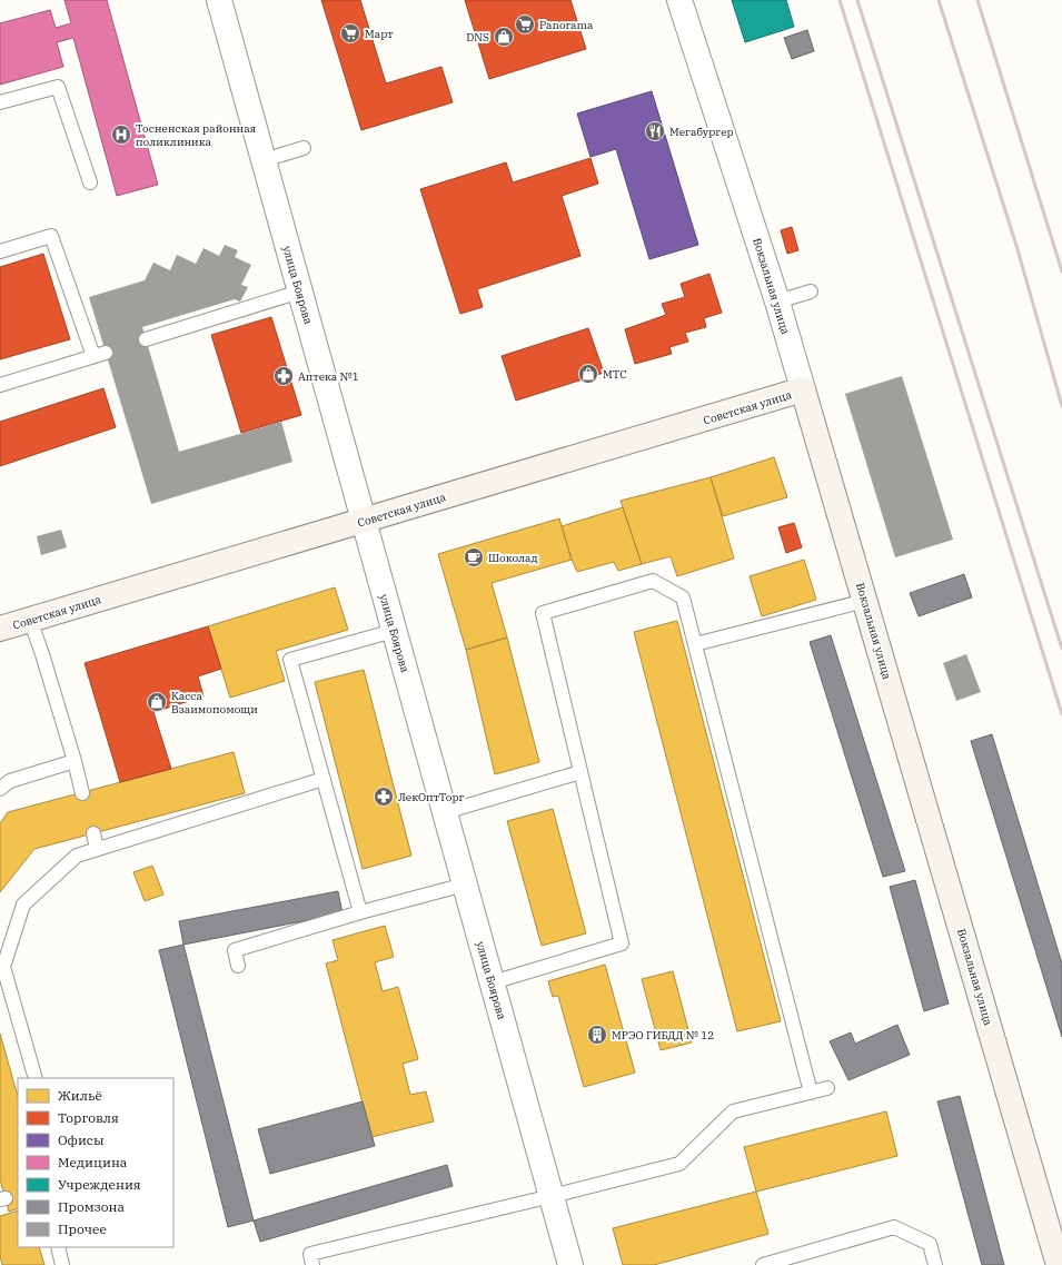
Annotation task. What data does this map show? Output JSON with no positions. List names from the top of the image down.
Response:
{
  "streets": {
    "street": ["улица Боярова", "Вокзальная улица", "Советская улица"]
  },
  "crossings": [
    ["улица Боярова", "Советская улица"],
    ["Вокзальная улица", "Советская улица"]
  ],
  "places": {
    "supermarket": ["Panorama", "Март"],
    "shop": ["DNS", "МТС", "Касса Взаимопомощи"],
    "restaurant": ["Мегабургер"],
    "hospital": ["Тосненская районная поликлиника"],
    "pharmacy": ["Аптека №1", "ЛекОптТорг"],
    "cafe": ["Шоколад"],
    "building": ["МРЭО ГИБДД № 12"]
  },
  "legend": [
    "Жильё",
    "Торговля",
    "Офисы",
    "Медицина",
    "Учреждения",
    "Промзона",
    "Прочее"
  ]
}
